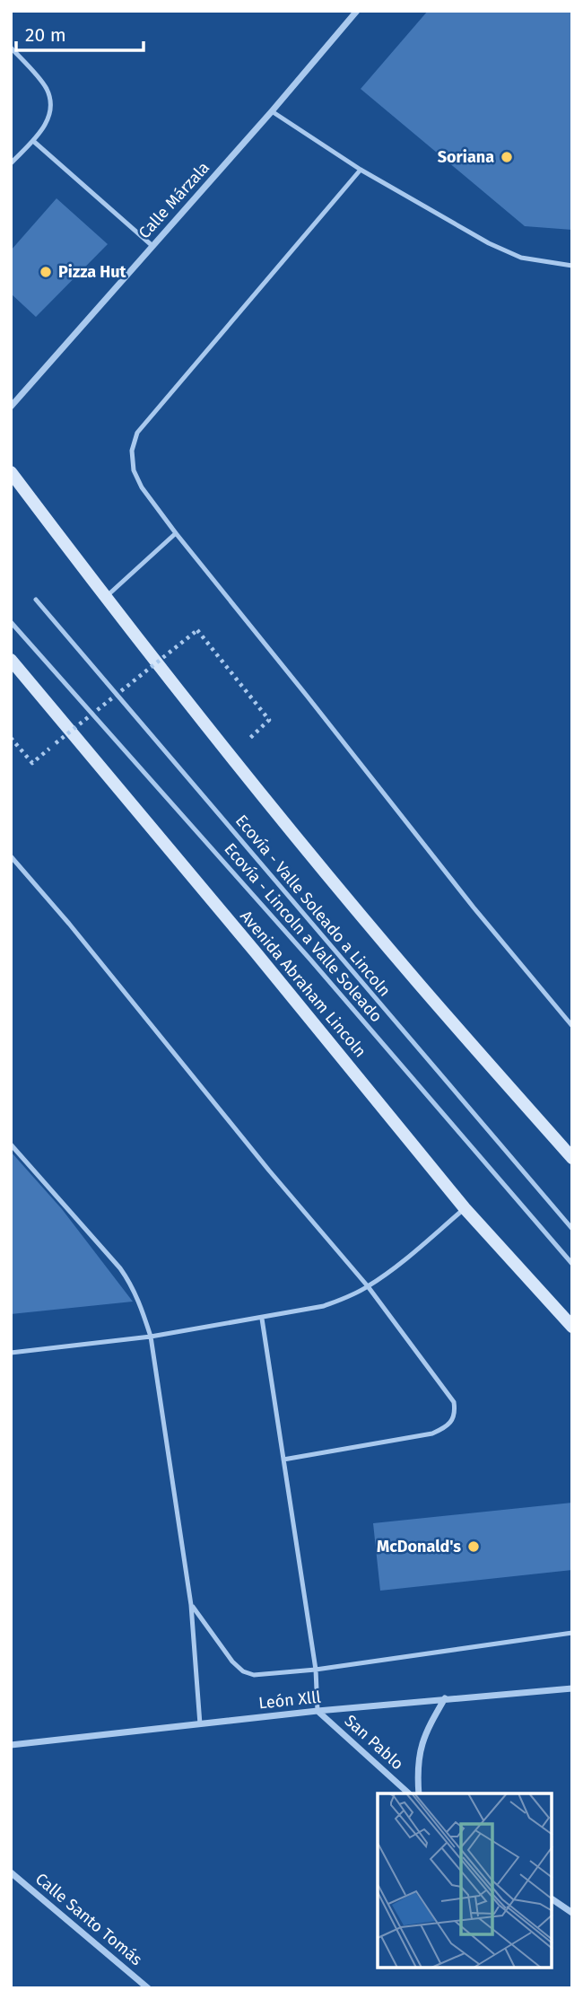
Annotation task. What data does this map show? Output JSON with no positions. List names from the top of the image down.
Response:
{
  "streets": {
    "main road": ["Avenida Abraham Lincoln"],
    "street": [
      "Calle Márzala",
      "León Xlll",
      "San Pablo",
      "Calle Santo Tomás"
    ],
    "lane": ["Ecovía - Valle Soleado a Lincoln", "Ecovía - Lincoln a Valle Soleado"]
  },
  "crossings": [
    ["León Xlll", "San Pablo"]
  ],
  "places": ["Soriana", "Pizza Hut", "McDonald's"],
  "scale_bar": "20 m"
}
